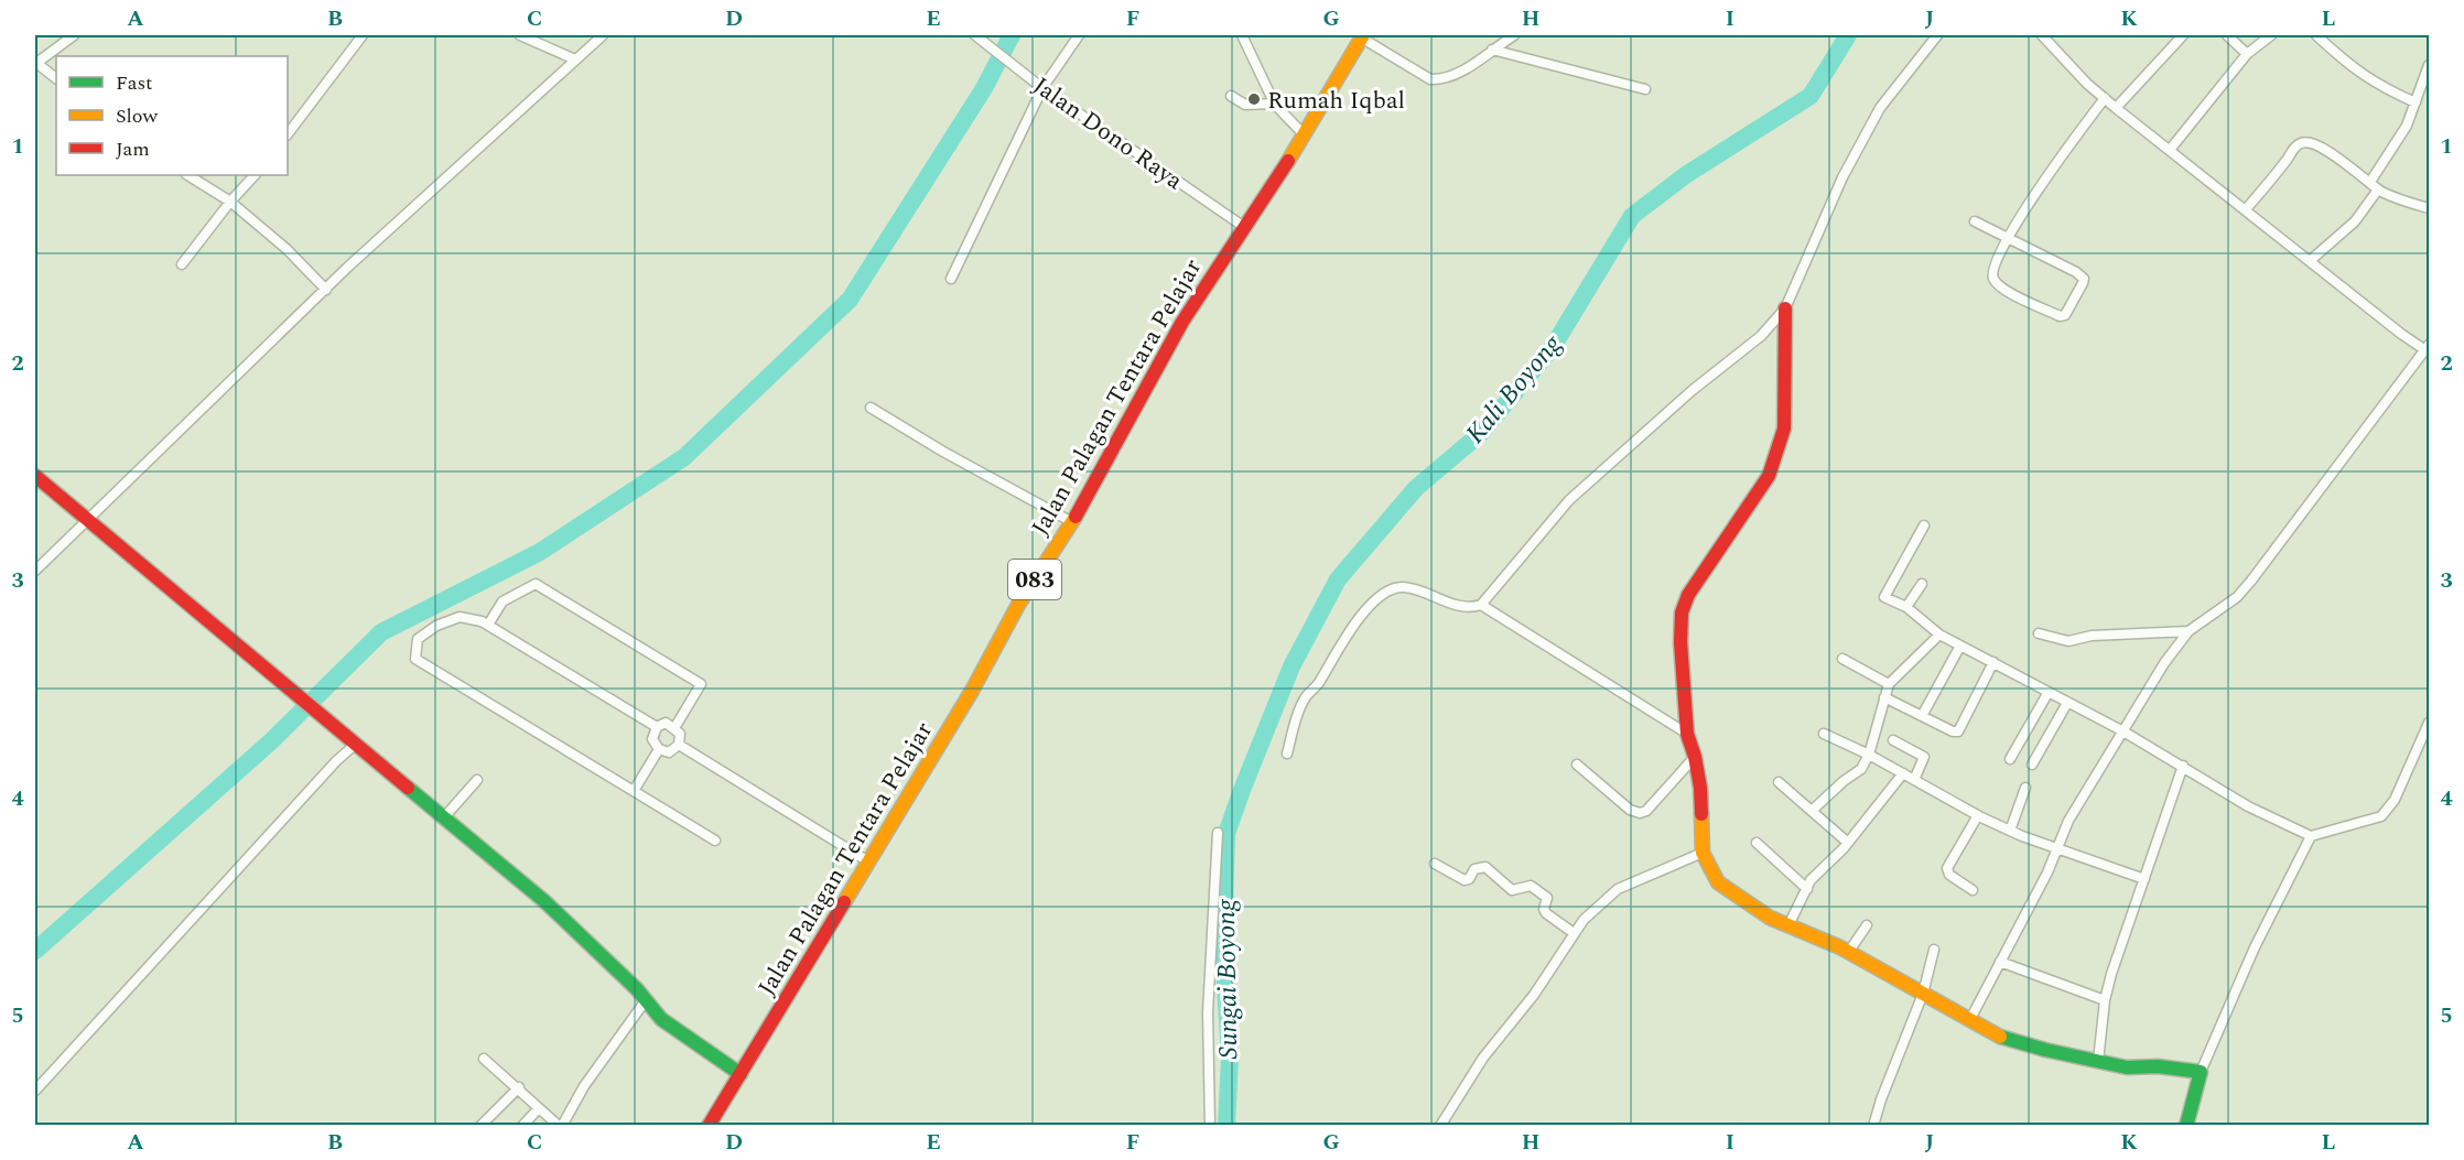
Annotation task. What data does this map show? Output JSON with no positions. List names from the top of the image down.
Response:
{
  "streets": {
    "street": ["Jalan Dono Raya", "Jalan Palagan Tentara Pelajar", "083"]
  },
  "crossings": [
    ["Jalan Dono Raya", "Jalan Palagan Tentara Pelajar"]
  ],
  "water": ["Kali Boyong", "Sungai Boyong"],
  "places": ["Rumah Iqbal"],
  "legend": ["Fast", "Slow", "Jam"],
  "grid": {
    "columns": [
      "A",
      "B",
      "C",
      "D",
      "E",
      "F",
      "G",
      "H",
      "I",
      "J",
      "K",
      "L"
    ],
    "rows": [
      "1",
      "2",
      "3",
      "4",
      "5"
    ]
  }
}
